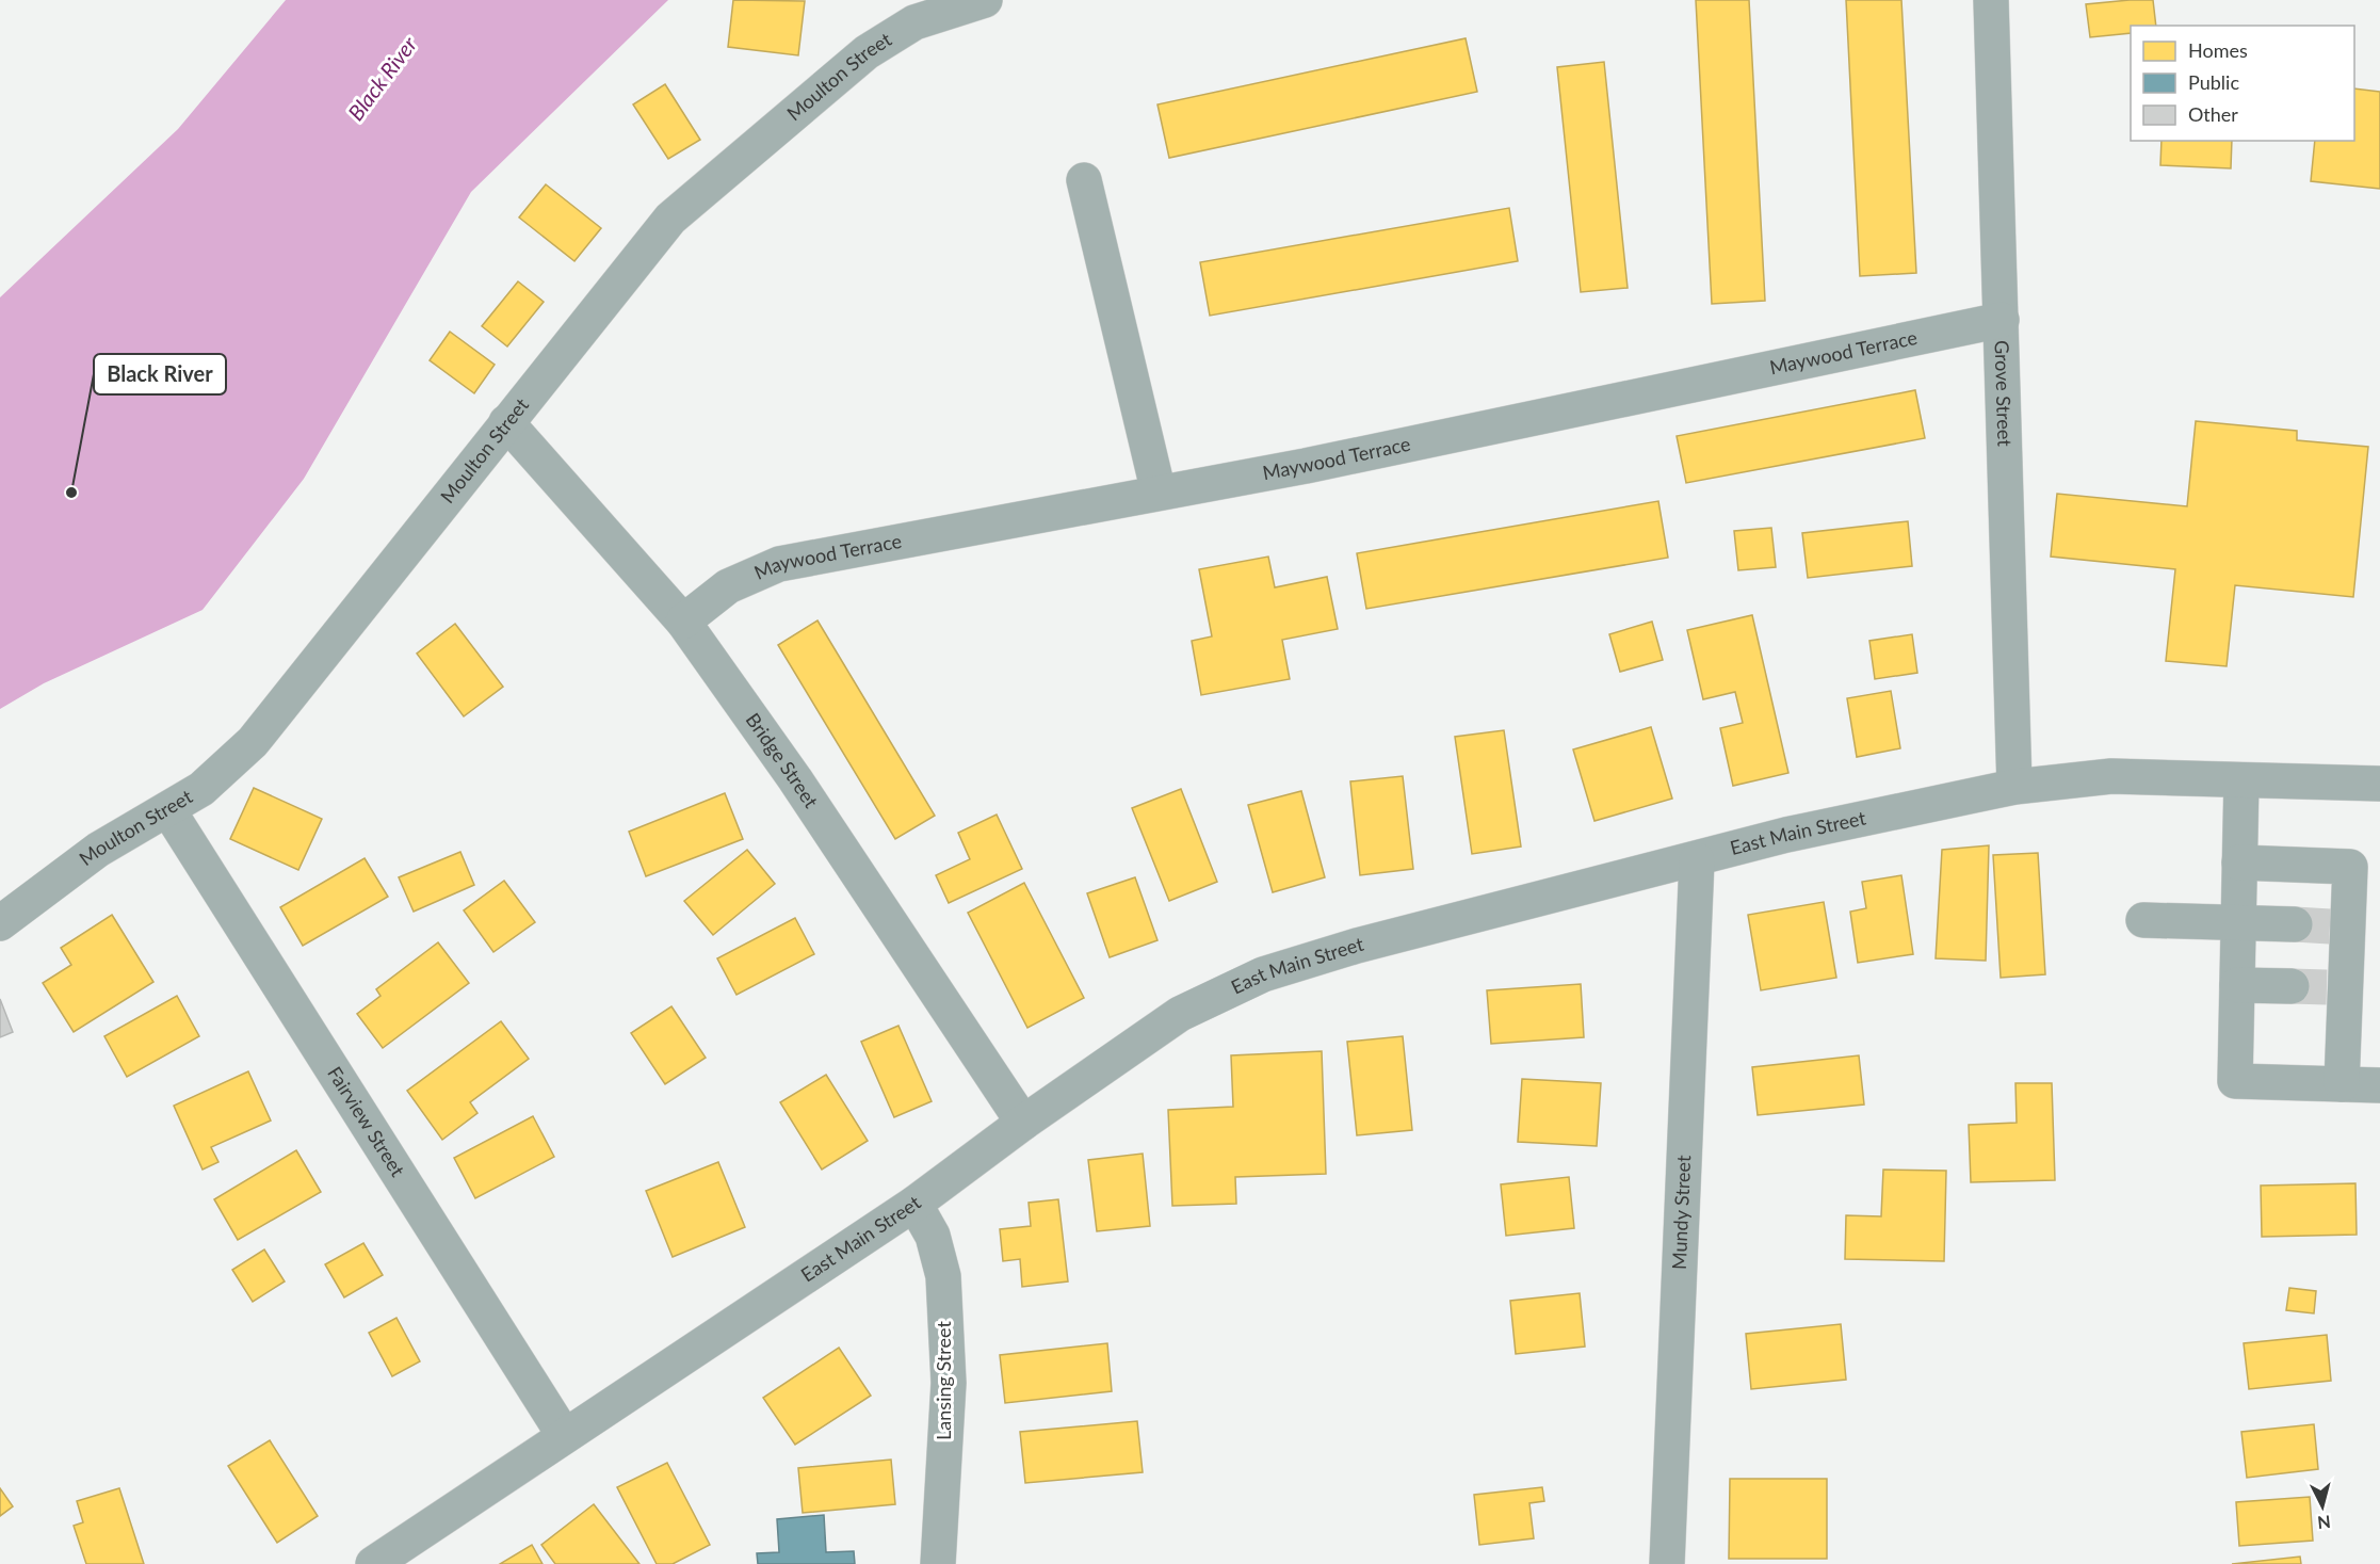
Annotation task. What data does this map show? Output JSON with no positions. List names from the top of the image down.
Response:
{
  "streets": {
    "street": [
      "Moulton Street",
      "Maywood Terrace",
      "Grove Street",
      "Bridge Street",
      "East Main Street",
      "Fairview Street",
      "Mundy Street",
      "Lansing Street"
    ]
  },
  "crossings": [
    ["Moulton Street", "Bridge Street"],
    ["Moulton Street", "Fairview Street"],
    ["Maywood Terrace", "Grove Street"],
    ["Maywood Terrace", "Bridge Street"],
    ["Grove Street", "East Main Street"],
    ["Bridge Street", "East Main Street"],
    ["East Main Street", "Fairview Street"],
    ["East Main Street", "Mundy Street"],
    ["East Main Street", "Lansing Street"]
  ],
  "water": ["Black River"],
  "places": ["Black River"],
  "legend": ["Homes", "Public", "Other"],
  "north": "bottom"
}
